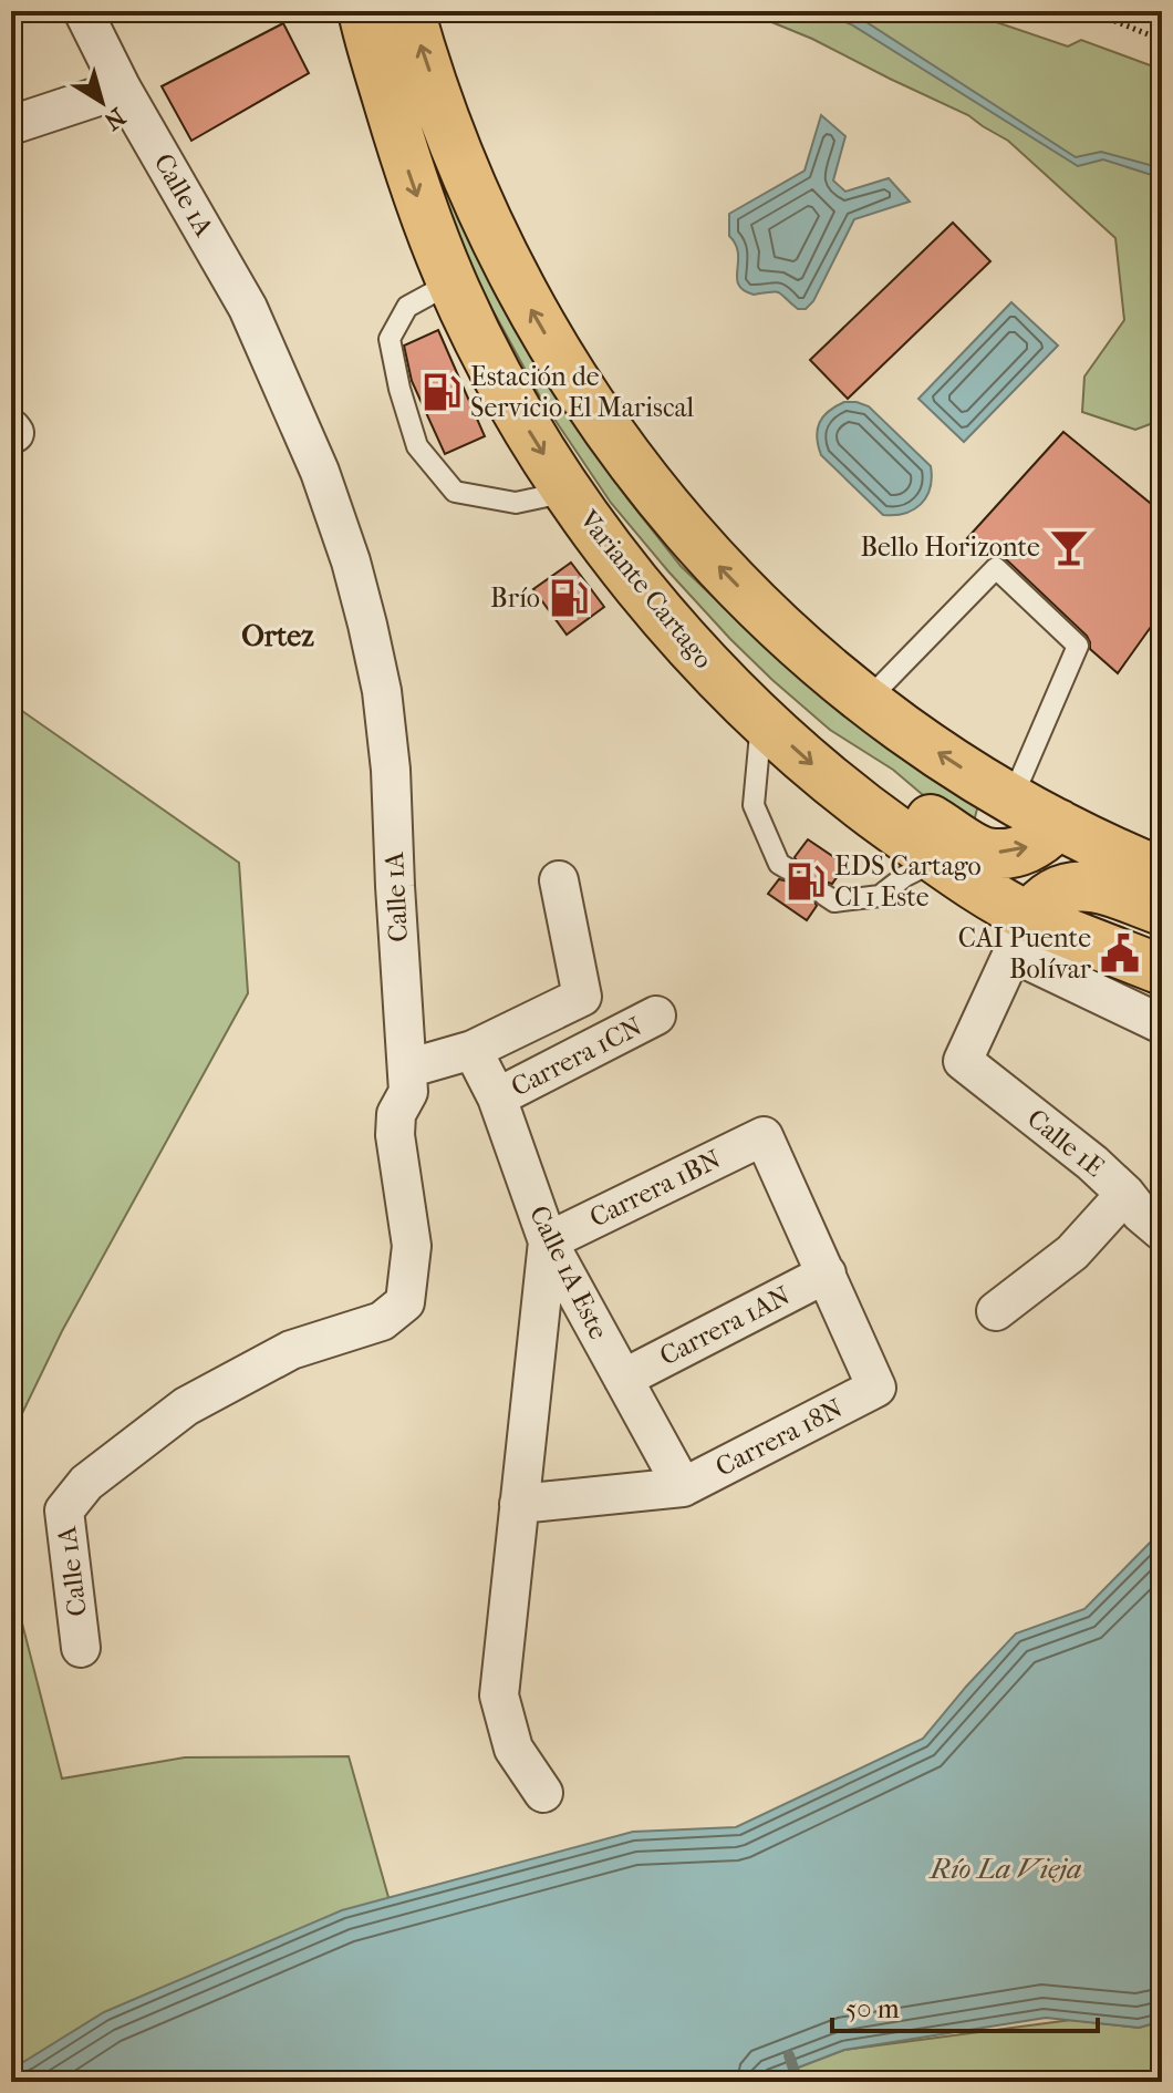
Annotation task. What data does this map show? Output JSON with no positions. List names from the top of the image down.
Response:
{
  "streets": {
    "highway": ["Variante Cartago"],
    "street": [
      "Calle 1A",
      "Carrera 1CN",
      "Calle 1E",
      "Carrera 1BN",
      "Calle 1A Este",
      "Carrera 1AN",
      "Carrera 18N"
    ]
  },
  "crossings": [
    ["Variante Cartago", "Calle 1E"],
    ["Carrera 1CN", "Calle 1A Este"],
    ["Carrera 1BN", "Calle 1A Este"],
    ["Carrera 1BN", "Carrera 1AN"],
    ["Carrera 1BN", "Carrera 18N"],
    ["Calle 1A Este", "Carrera 1AN"],
    ["Calle 1A Este", "Carrera 18N"],
    ["Carrera 1AN", "Carrera 18N"]
  ],
  "districts": ["Ortez"],
  "water": ["Río La Vieja"],
  "places": {
    "fuel station": ["Estación de Servicio El Mariscal", "Brío", "EDS Cartago Cl 1 Este"],
    "bar": ["Bello Horizonte"],
    "public building": ["CAI Puente Bolívar"]
  },
  "scale_bar": "50 m",
  "north": "bottom right"
}
